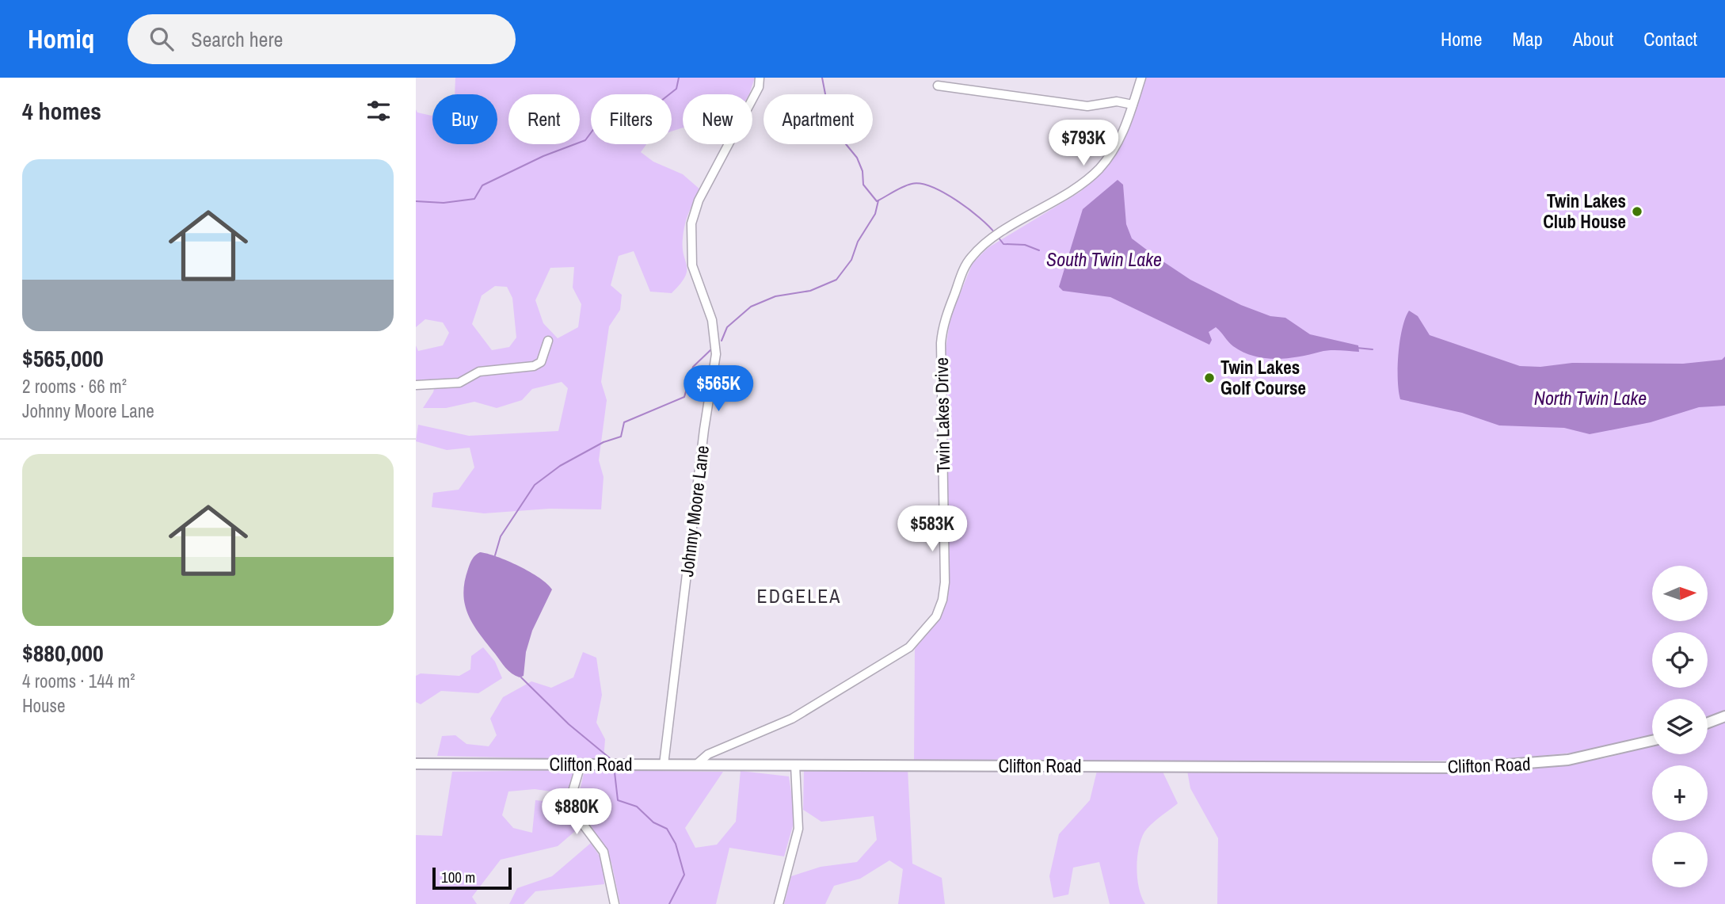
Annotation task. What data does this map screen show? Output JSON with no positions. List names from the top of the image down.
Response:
{
  "streets": {
    "main road": ["Clifton Road"],
    "street": ["Twin Lakes Drive", "Johnny Moore Lane"]
  },
  "crossings": [
    ["Twin Lakes Drive", "Clifton Road"],
    ["Johnny Moore Lane", "Clifton Road"]
  ],
  "districts": ["EDGELEA"],
  "water": ["South Twin Lake", "North Twin Lake"],
  "places": ["Twin Lakes Club House", "Twin Lakes Golf Course"],
  "scale_bar": "100 m",
  "north": "right",
  "page": {
    "header": "Homiq",
    "search": "Search here",
    "nav": [
      "Home",
      "Map",
      "About",
      "Contact"
    ],
    "heading": "4 homes",
    "chip": [
      "Buy",
      "Rent",
      "Filters",
      "New",
      "Apartment"
    ],
    "price": [
      "$793K",
      "$565K",
      "$583K",
      "$880K"
    ],
    "list": [
      {
        "name": "$565,000",
        "note": "2 rooms · 66 m² · Johnny Moore Lane"
      },
      {
        "name": "$880,000",
        "note": "4 rooms · 144 m² · House"
      }
    ],
    "map_buttons": ["+", "−"],
    "scale": "100 m"
  }
}
